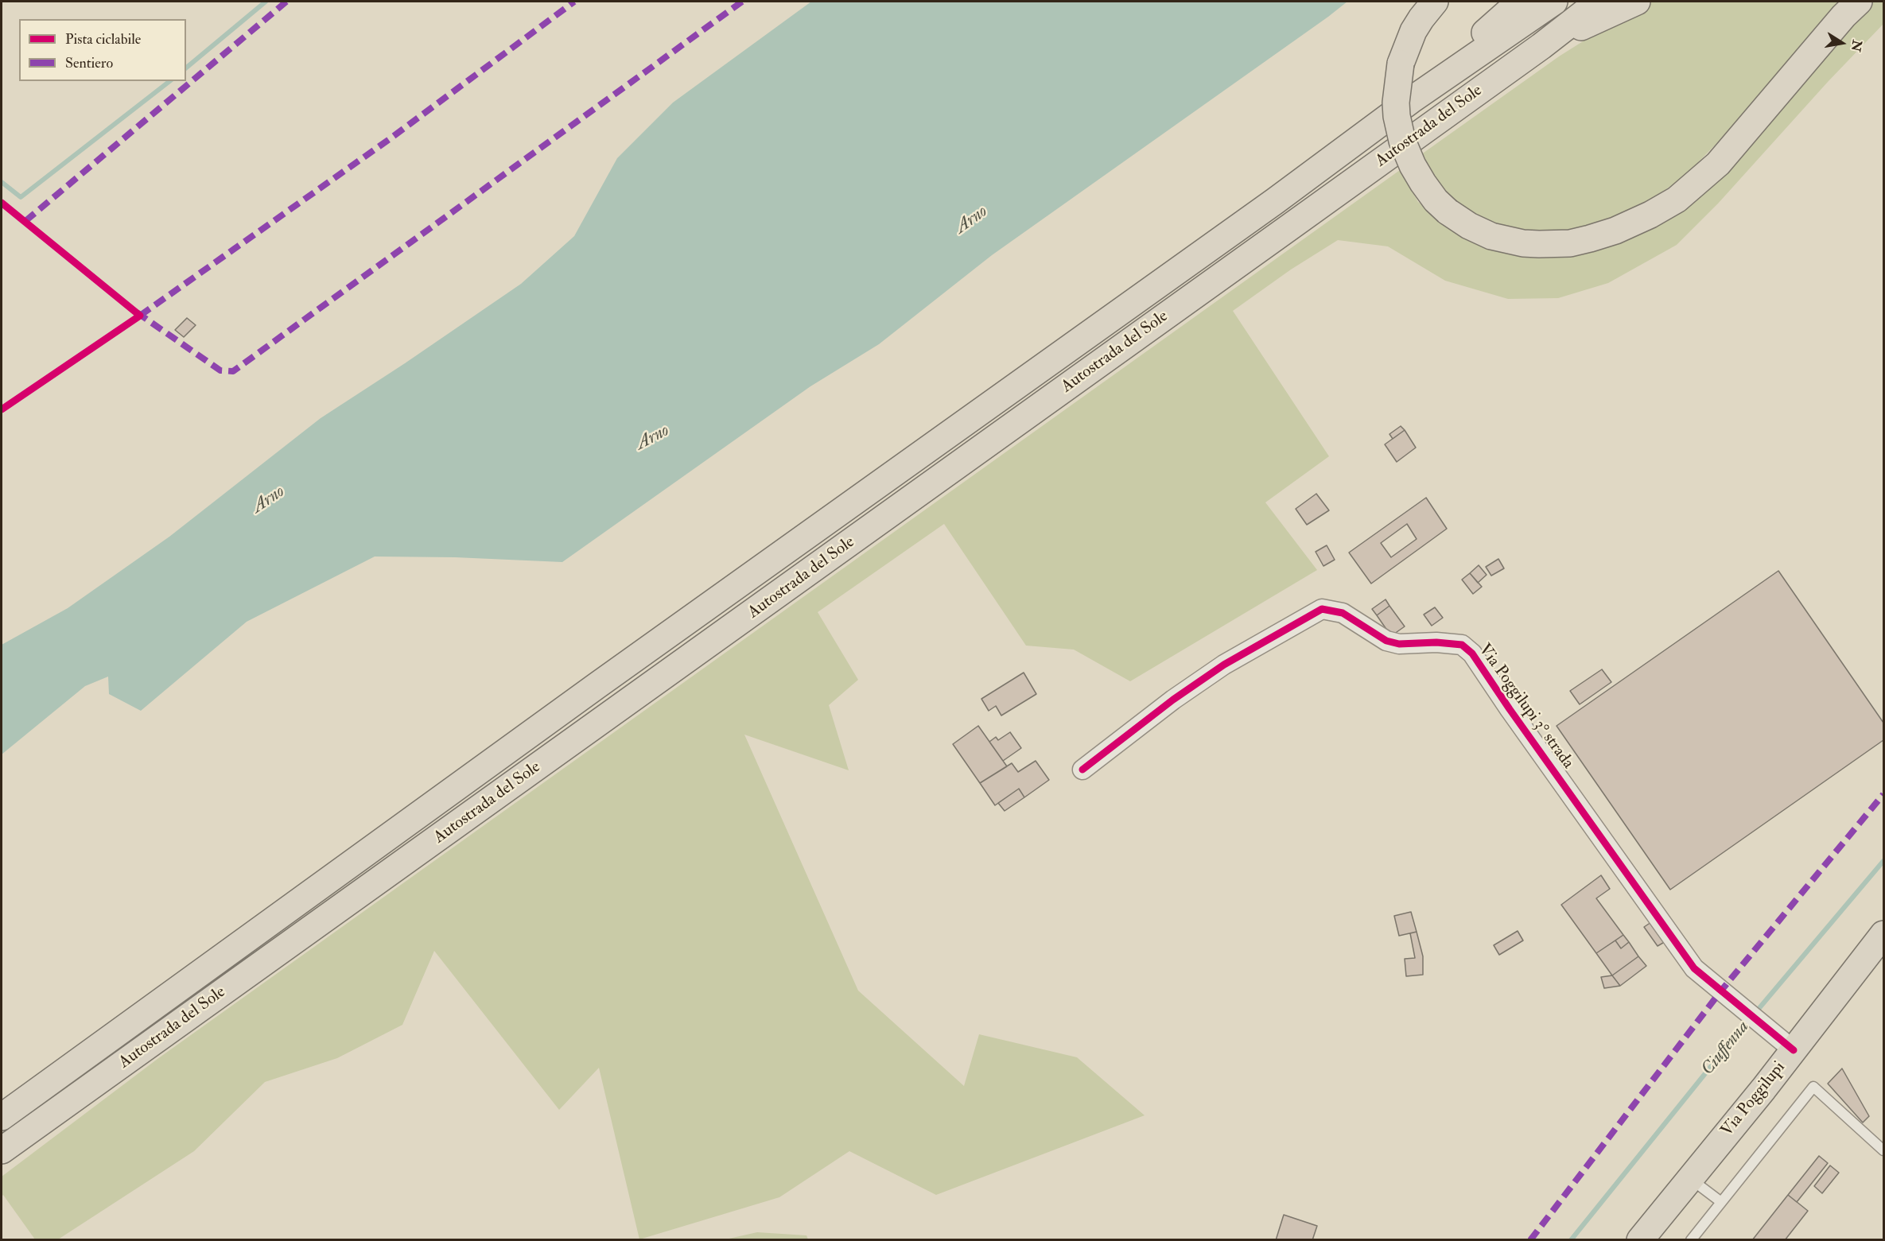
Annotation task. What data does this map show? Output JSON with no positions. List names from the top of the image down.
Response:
{
  "streets": {
    "main road": ["Autostrada del Sole", "Via Poggilupi"],
    "street": ["Via Poggilupi 3° strada"]
  },
  "crossings": [
    ["Via Poggilupi 3° strada", "Via Poggilupi"]
  ],
  "water": ["Arno", "Ciuffenna"],
  "legend": ["Pista ciclabile", "Sentiero"],
  "north": "right"
}
